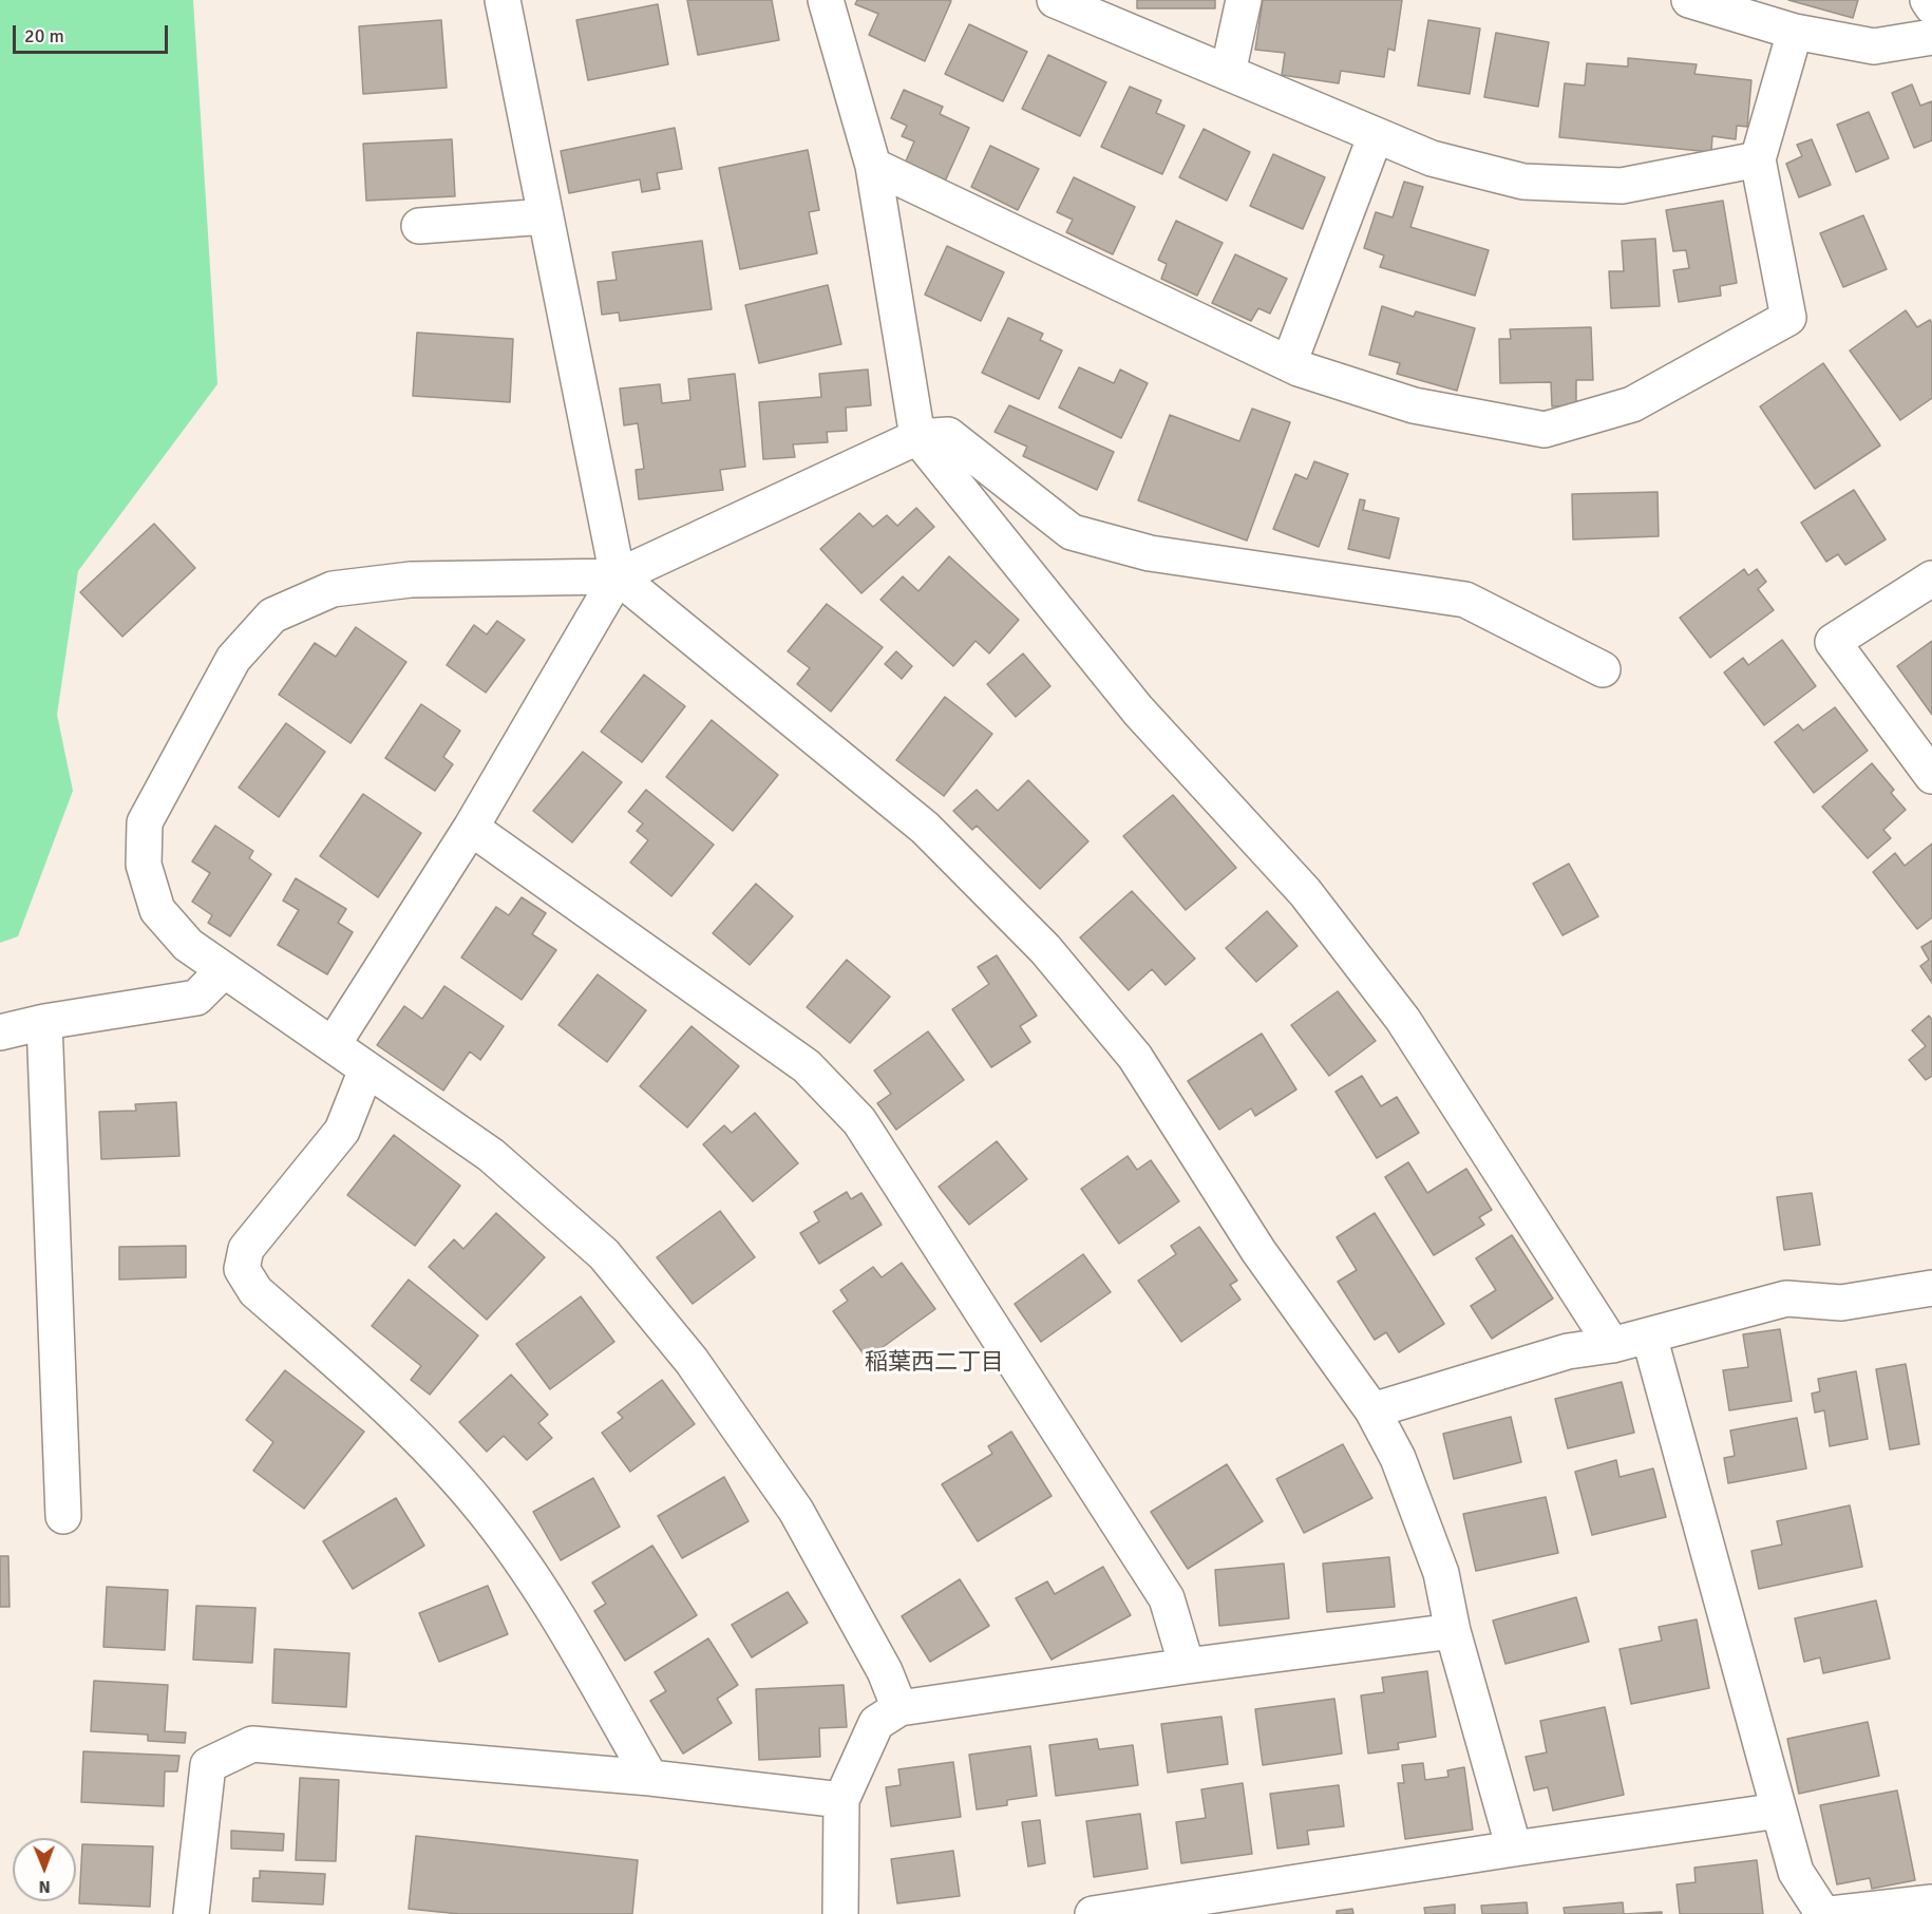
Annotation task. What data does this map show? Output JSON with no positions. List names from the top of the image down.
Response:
{
  "districts": ["稲葉西二丁目"],
  "scale_bar": "20 m",
  "north": "bottom"
}
